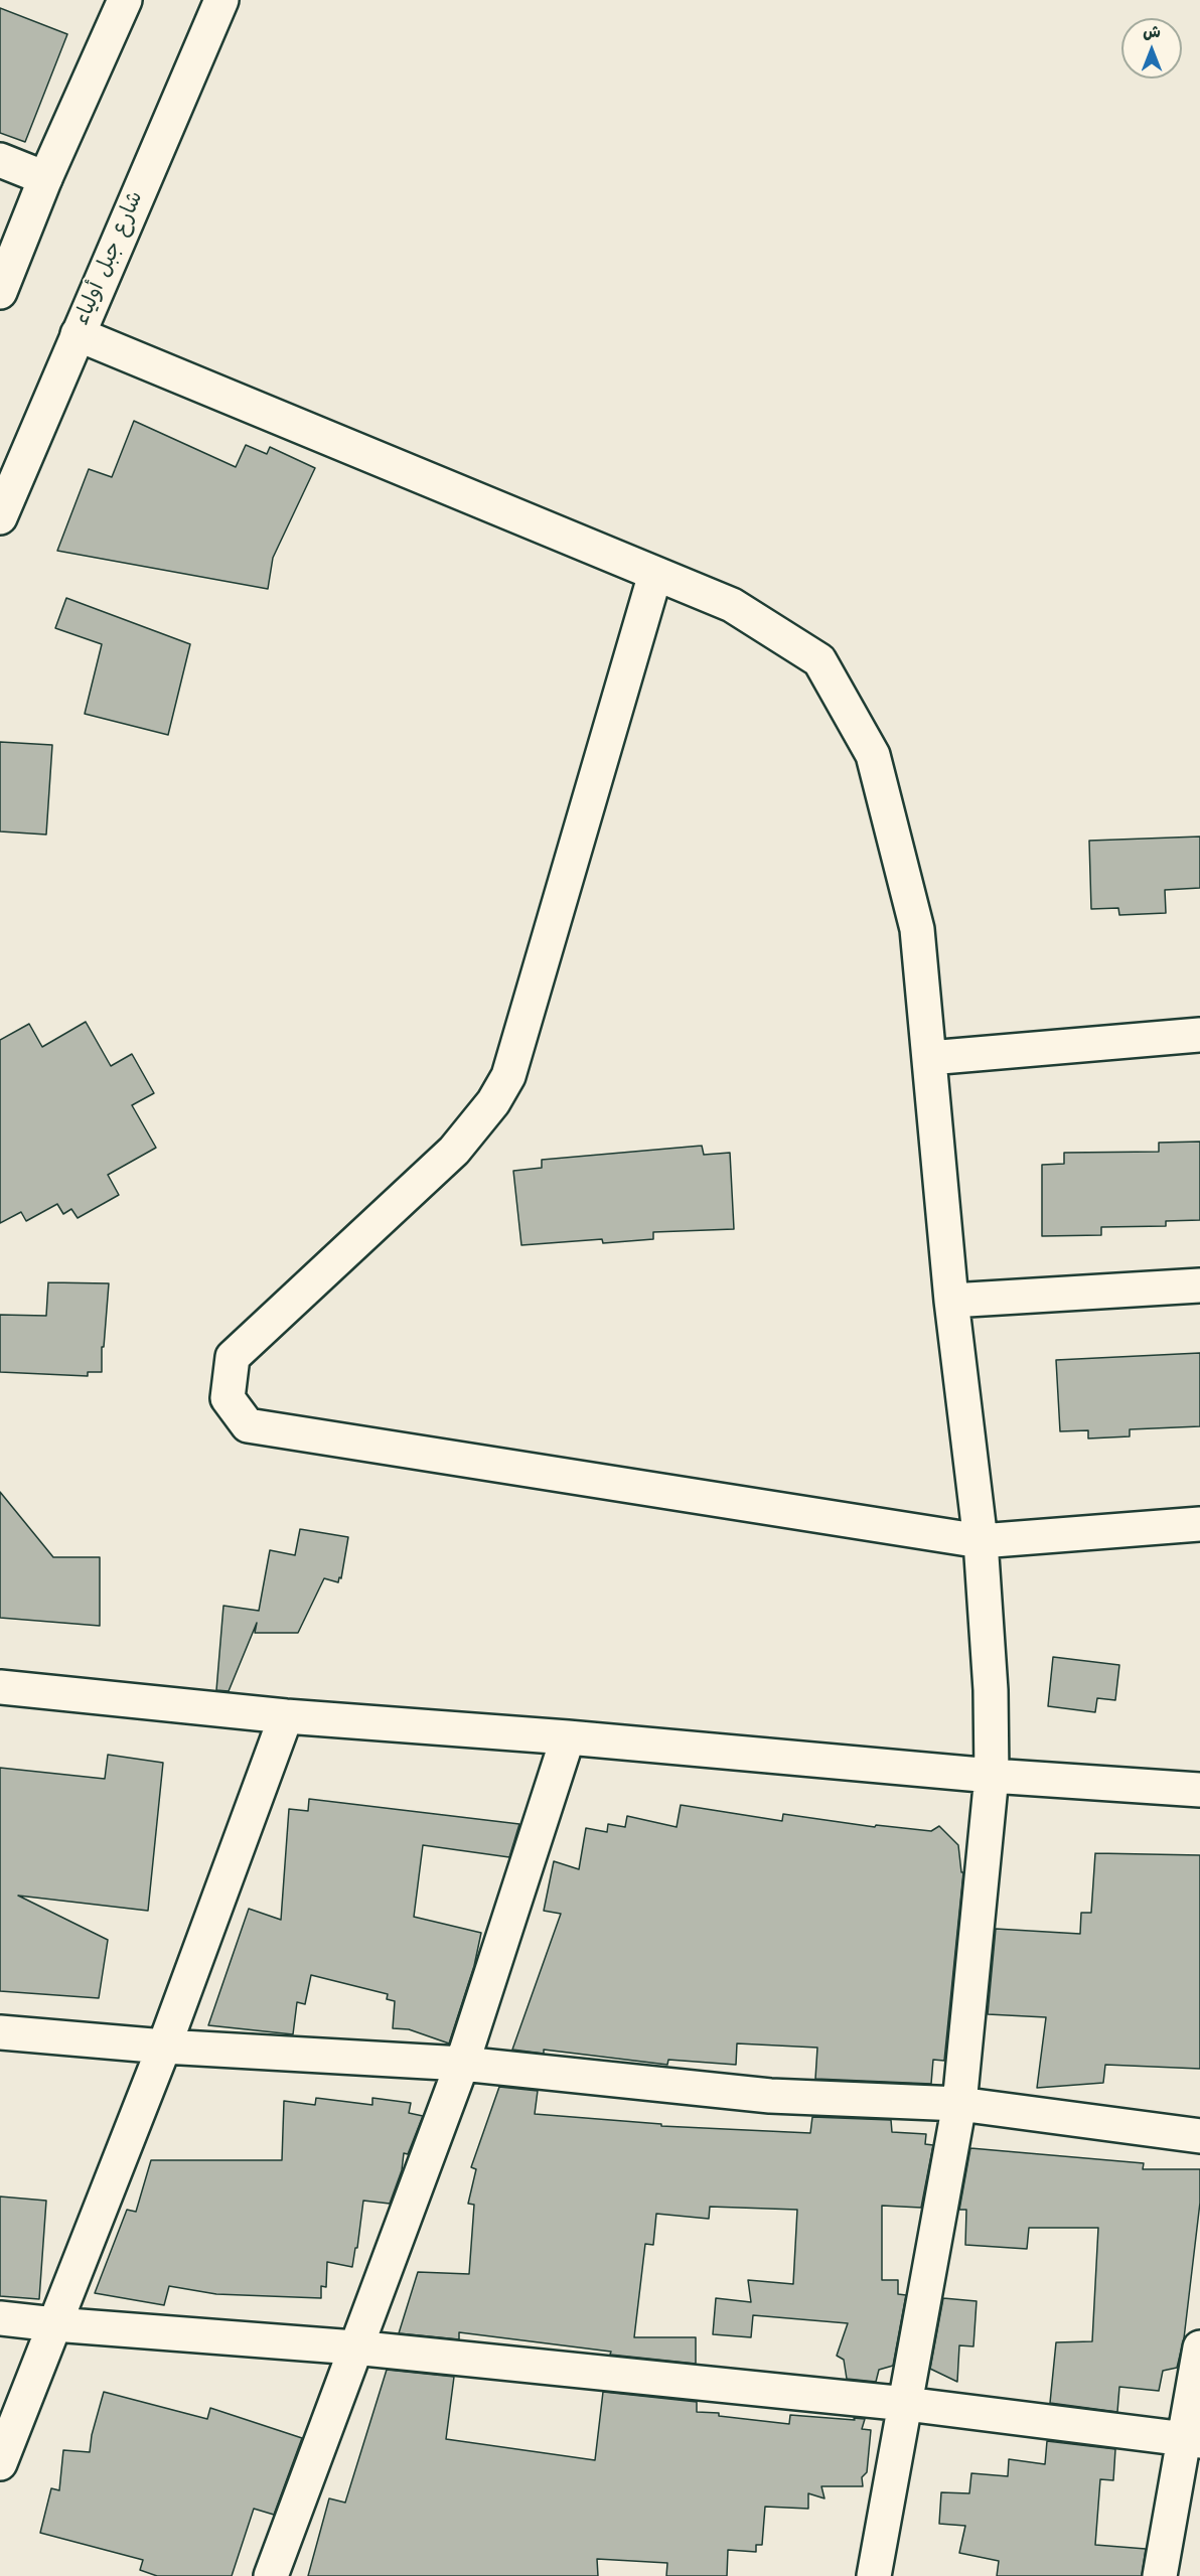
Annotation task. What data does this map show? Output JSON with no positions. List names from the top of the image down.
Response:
{
  "streets": {
    "street": ["شارع جبل أولياء"]
  },
  "north": "top"
}
